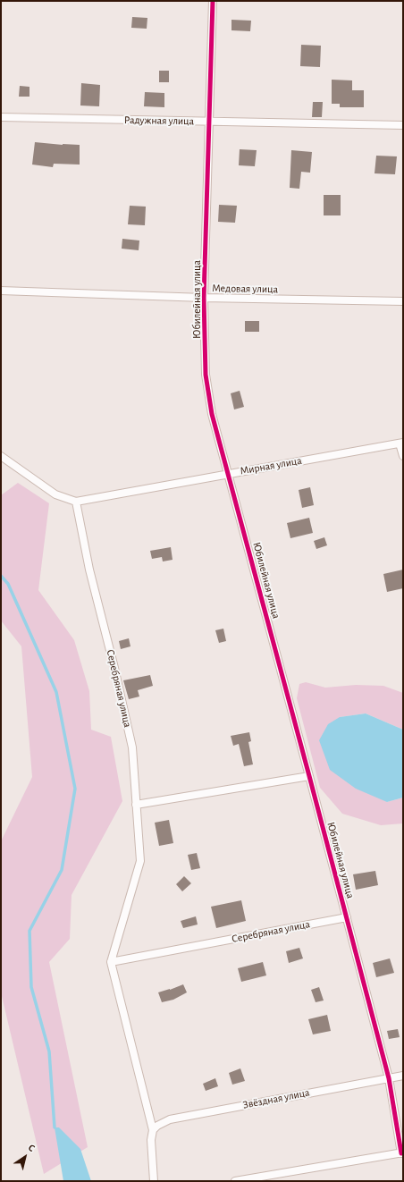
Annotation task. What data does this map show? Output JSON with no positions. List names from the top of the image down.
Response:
{
  "streets": {
    "street": [
      "Радужная улица",
      "Медовая улица",
      "Юбилейная улица",
      "Мирная улица",
      "Серебряная улица",
      "Звёздная улица"
    ]
  },
  "crossings": [
    ["Радужная улица", "Юбилейная улица"],
    ["Медовая улица", "Юбилейная улица"],
    ["Юбилейная улица", "Мирная улица"],
    ["Юбилейная улица", "Серебряная улица"],
    ["Юбилейная улица", "Звёздная улица"],
    ["Мирная улица", "Серебряная улица"]
  ],
  "north": "top right"
}
